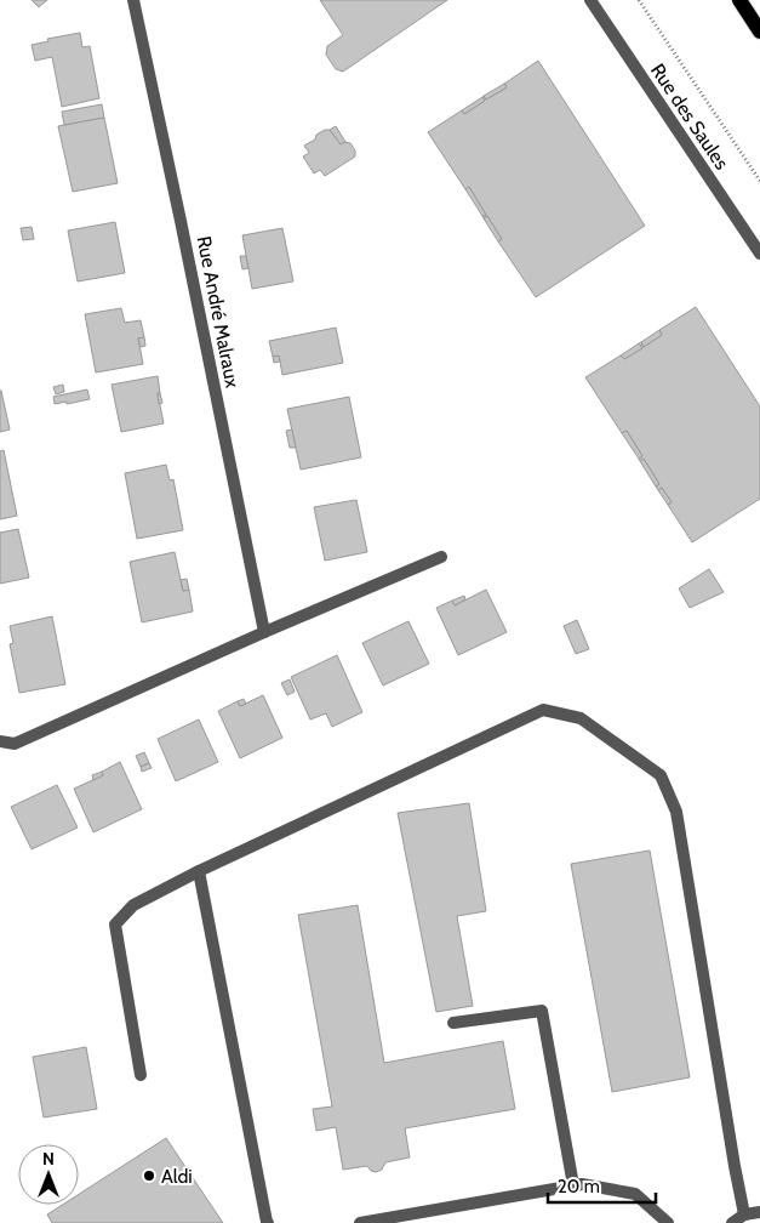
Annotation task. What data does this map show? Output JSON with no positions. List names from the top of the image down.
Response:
{
  "streets": {
    "street": ["Rue des Saules", "Rue André Malraux"]
  },
  "places": ["Aldi"],
  "scale_bar": "20 m",
  "north": "top"
}
